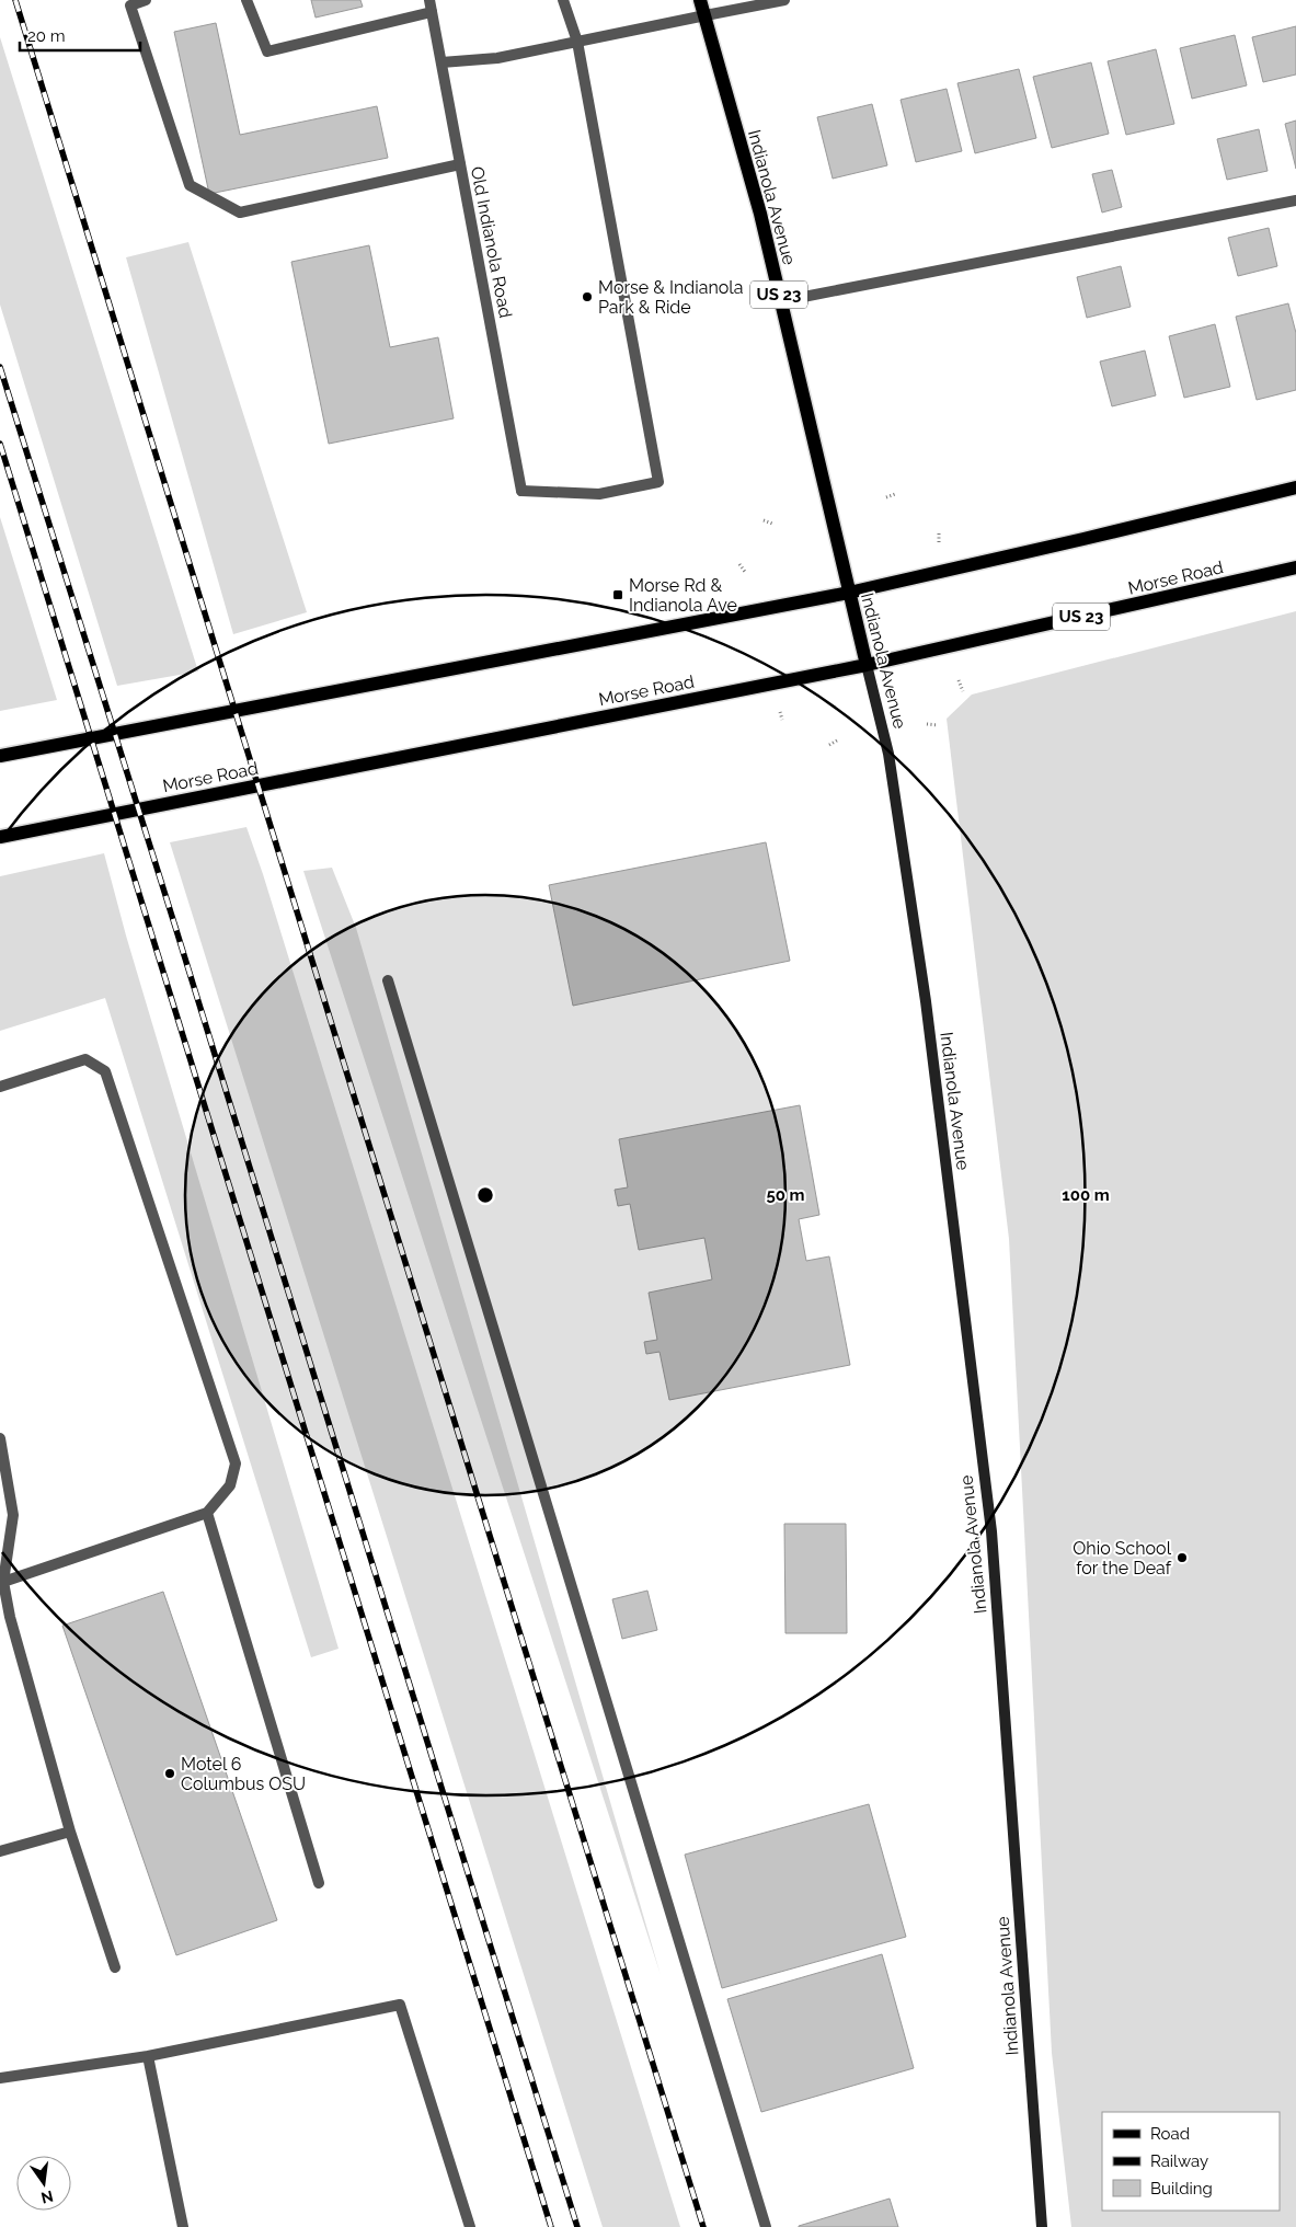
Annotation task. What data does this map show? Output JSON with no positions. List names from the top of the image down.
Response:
{
  "streets": {
    "main road": ["Indianola Avenue", "US 23", "Morse Road"],
    "street": ["Old Indianola Road"]
  },
  "crossings": [
    ["Indianola Avenue", "Morse Road"]
  ],
  "places": {
    "other": ["Morse & Indianola Park & Ride", "Ohio School for the Deaf", "Motel 6 Columbus OSU"],
    "transit": ["Morse Rd & Indianola Ave"]
  },
  "legend": ["Road", "Railway", "Building"],
  "scale_bar": "20 m",
  "north": "bottom",
  "rings": ["50 m", "100 m"]
}
